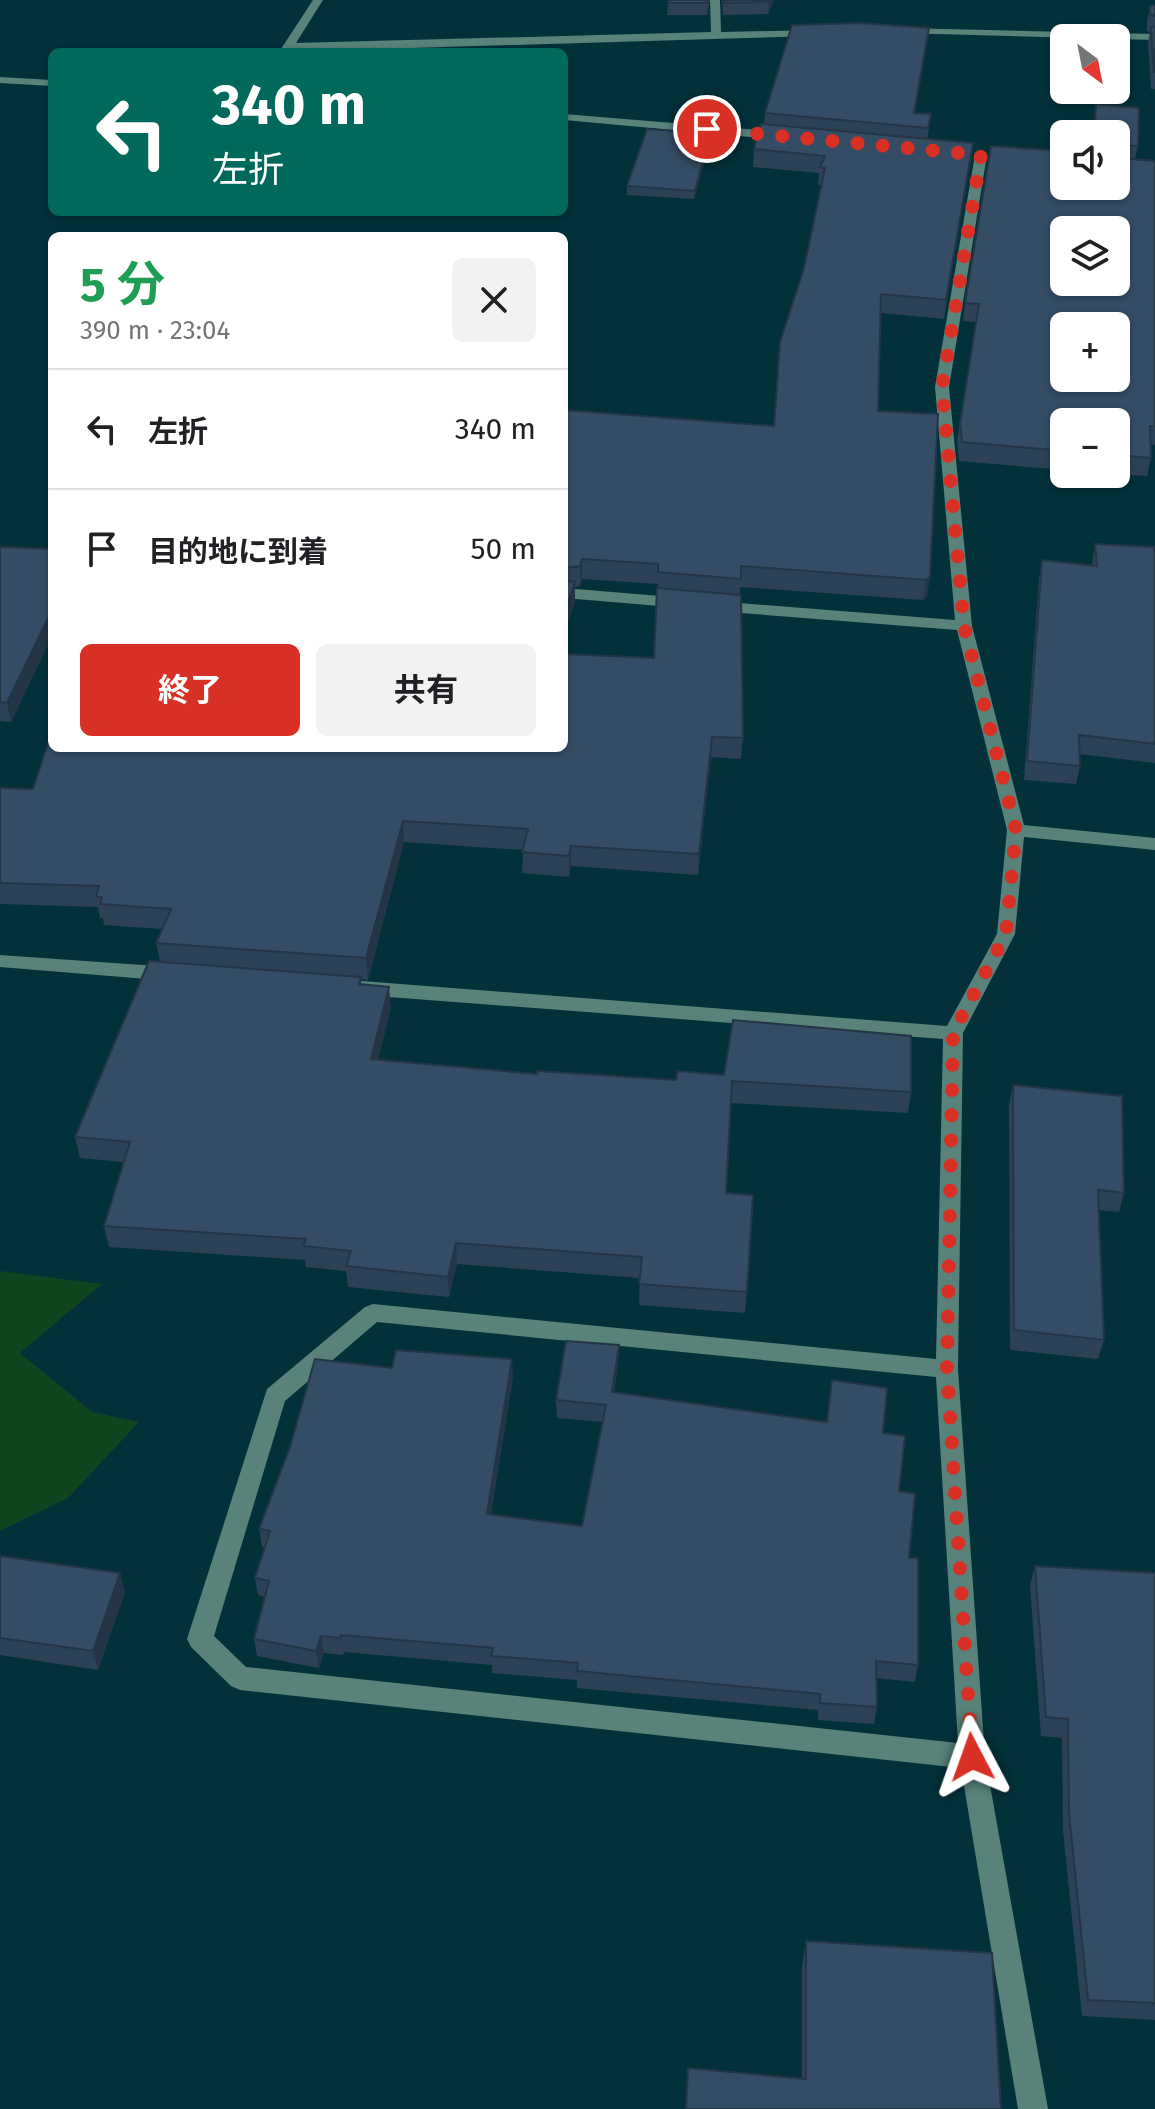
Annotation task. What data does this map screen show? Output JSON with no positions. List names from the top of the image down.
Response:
{
  "north": "bottom right",
  "page": {
    "map_buttons": ["+", "−"],
    "turn": ["340 m", "左折"],
    "heading": ["5 分", "390 m · 23:04"],
    "list": [
      {
        "name": "左折",
        "value": "340 m"
      },
      {
        "name": "目的地に到着",
        "value": "50 m"
      }
    ],
    "buttons": ["終了", "共有"]
  }
}
